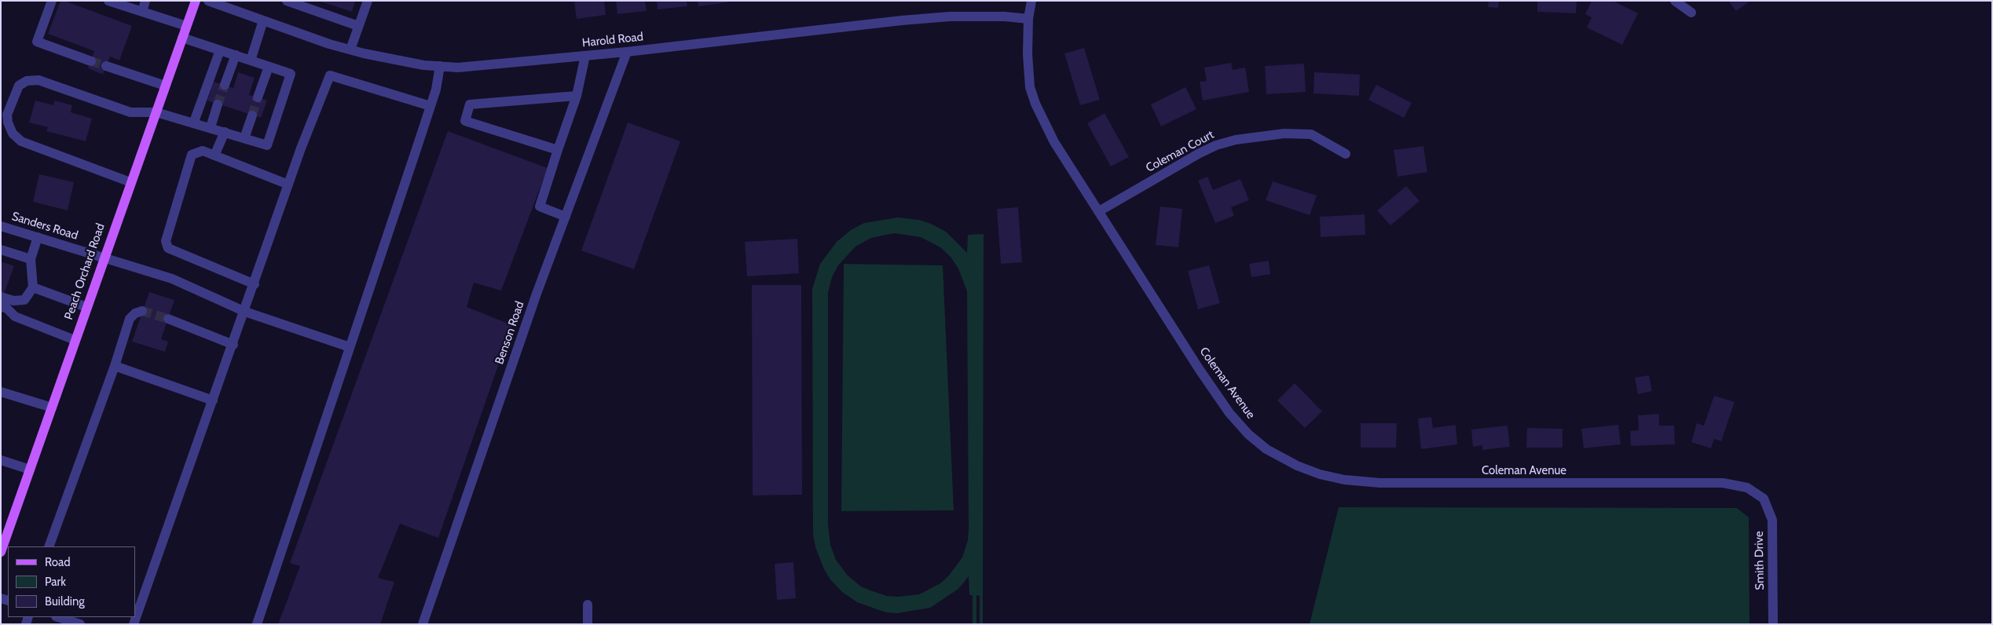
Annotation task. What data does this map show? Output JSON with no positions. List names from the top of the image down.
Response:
{
  "streets": {
    "main road": ["Peach Orchard Road"],
    "street": [
      "Harold Road",
      "Coleman Court",
      "Sanders Road",
      "Benson Road",
      "Coleman Avenue",
      "Smith Drive"
    ]
  },
  "crossings": [
    ["Harold Road", "Benson Road"],
    ["Harold Road", "Coleman Avenue"],
    ["Coleman Court", "Coleman Avenue"],
    ["Sanders Road", "Peach Orchard Road"],
    ["Coleman Avenue", "Smith Drive"]
  ],
  "legend": ["Road", "Park", "Building"]
}
